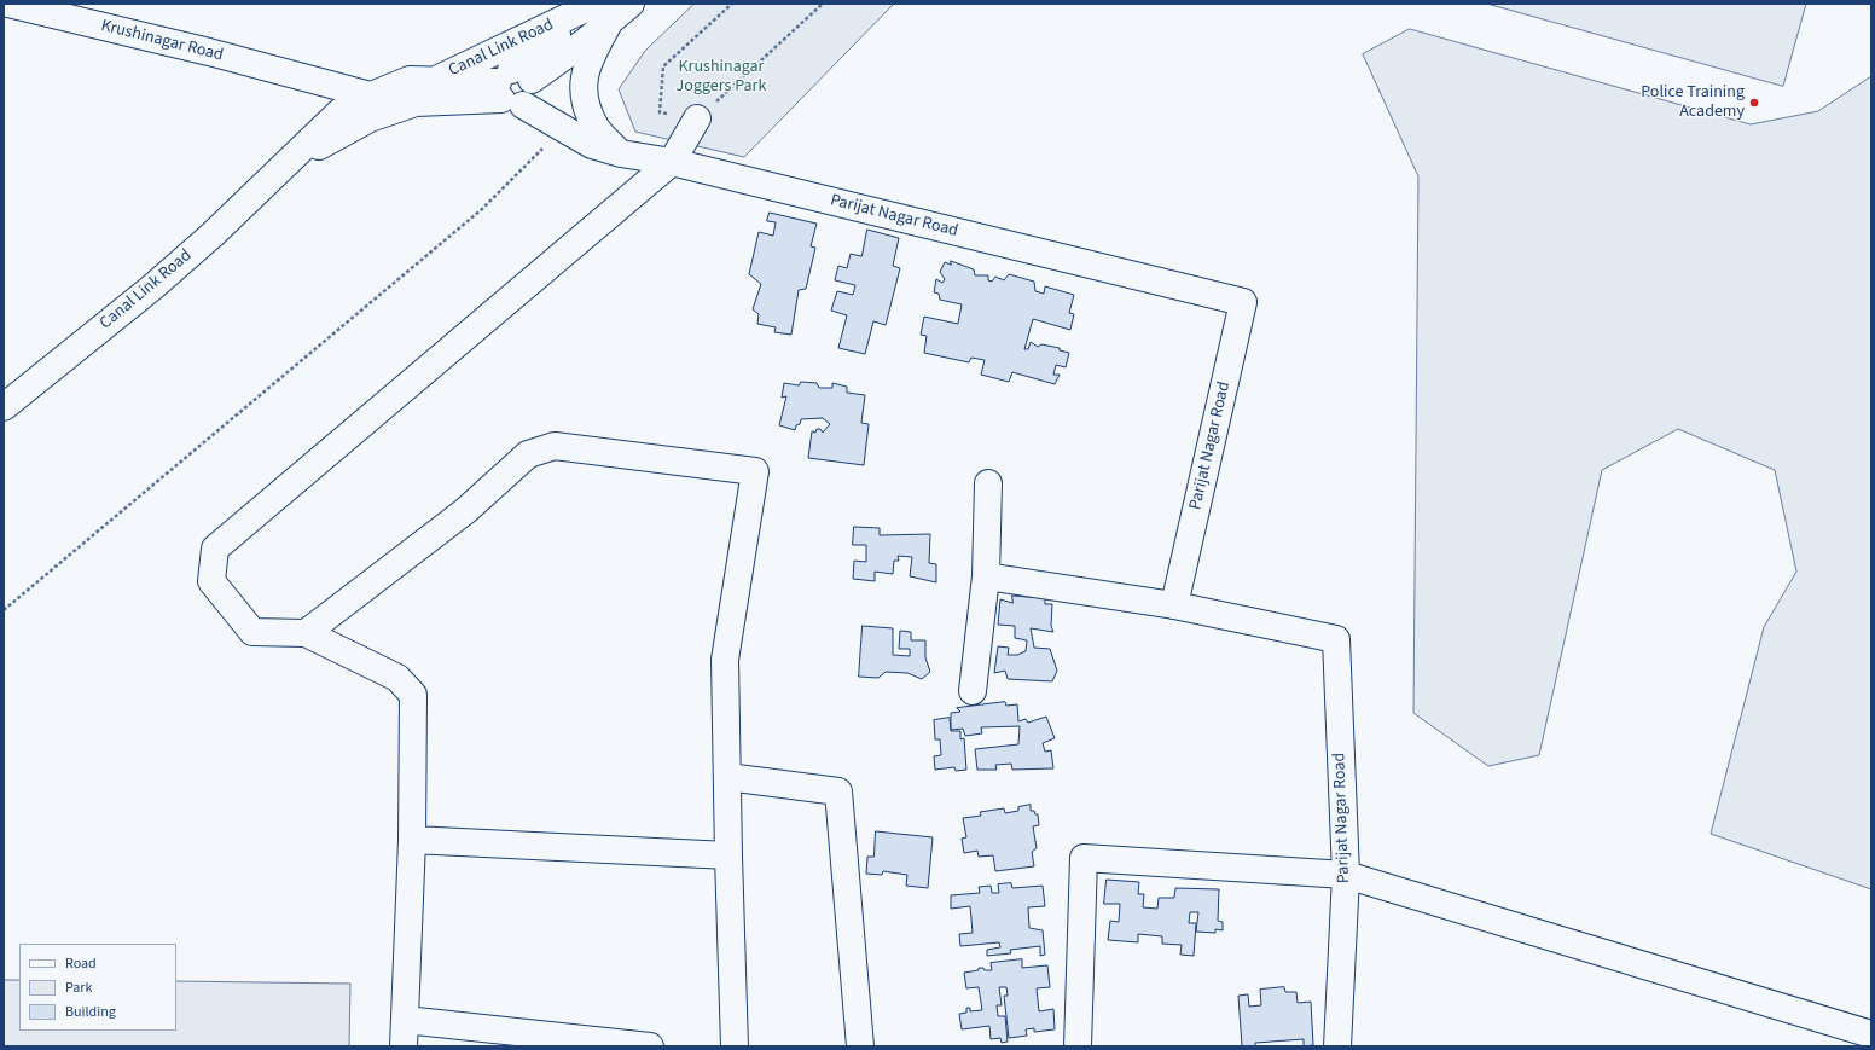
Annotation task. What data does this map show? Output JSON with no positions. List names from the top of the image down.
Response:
{
  "streets": {
    "street": ["Krushinagar Road", "Canal Link Road", "Parijat Nagar Road"]
  },
  "crossings": [
    ["Krushinagar Road", "Canal Link Road"]
  ],
  "parks": ["Krushinagar Joggers Park"],
  "places": ["Police Training Academy"],
  "legend": ["Road", "Park", "Building"]
}
